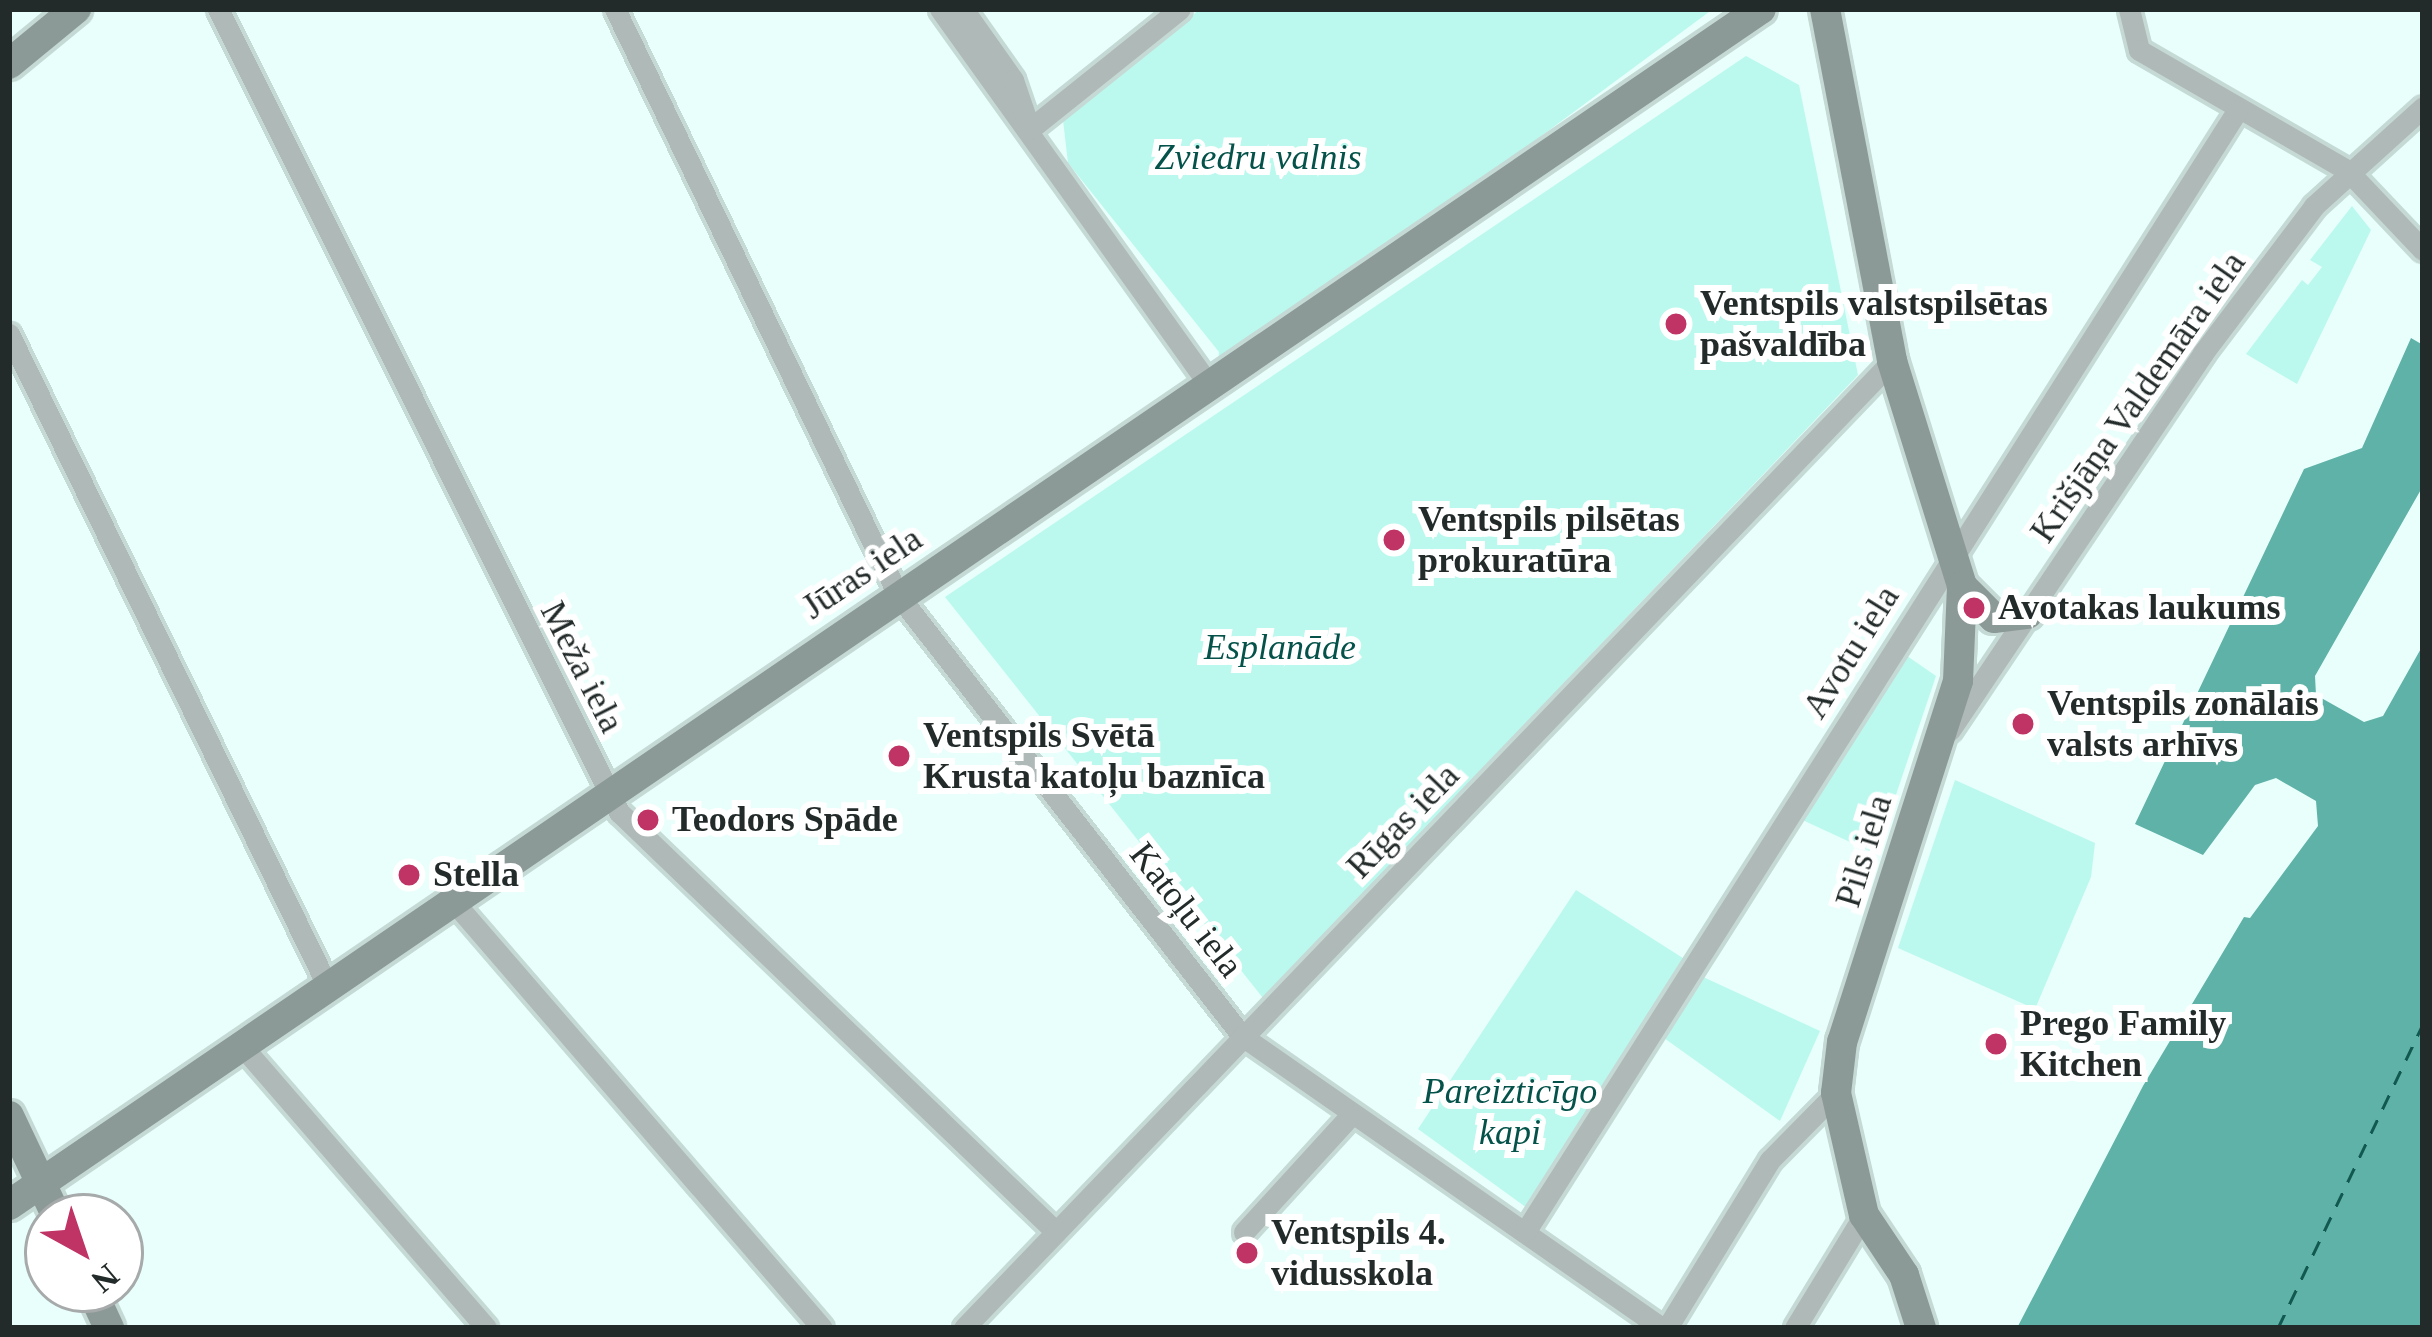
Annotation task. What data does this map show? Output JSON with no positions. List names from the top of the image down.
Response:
{
  "streets": {
    "street": [
      "Krišjāņa Valdemāra iela",
      "Jūras iela",
      "Avotu iela",
      "Meža iela",
      "Rīgas iela",
      "Pils iela",
      "Katoļu iela"
    ]
  },
  "crossings": [
    ["Krišjāņa Valdemāra iela", "Pils iela"],
    ["Jūras iela", "Meža iela"],
    ["Jūras iela", "Katoļu iela"],
    ["Avotu iela", "Pils iela"],
    ["Avotu iela", "Katoļu iela"],
    ["Meža iela", "Rīgas iela"],
    ["Rīgas iela", "Pils iela"],
    ["Rīgas iela", "Katoļu iela"]
  ],
  "parks": ["Zviedru valnis", "Esplanāde", "Pareizticīgo kapi"],
  "places": [
    "Ventspils valstspilsētas pašvaldība",
    "Ventspils pilsētas prokuratūra",
    "Avotakas laukums",
    "Ventspils zonālais valsts arhīvs",
    "Ventspils Svētā Krusta katoļu baznīca",
    "Teodors Spāde",
    "Stella",
    "Prego Family Kitchen",
    "Ventspils 4. vidusskola"
  ],
  "north": "bottom right"
}
